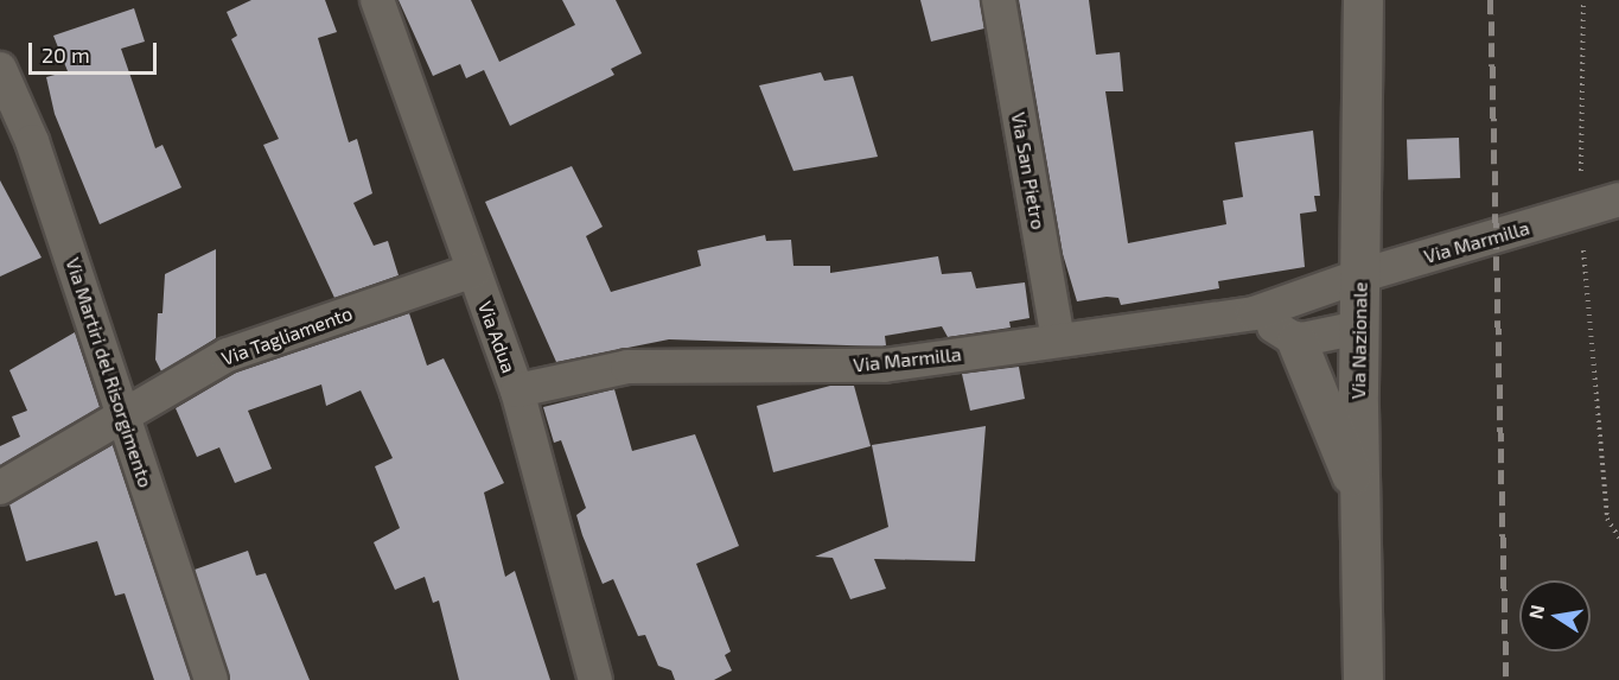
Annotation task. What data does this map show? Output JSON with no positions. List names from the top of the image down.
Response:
{
  "streets": {
    "main road": ["Via Nazionale"],
    "street": [
      "Via San Pietro",
      "Via Marmilla",
      "Via Tagliamento",
      "Via Adua",
      "Via Martiri del Risorgimento"
    ]
  },
  "crossings": [
    ["Via San Pietro", "Via Marmilla"],
    ["Via Marmilla", "Via Adua"],
    ["Via Marmilla", "Via Nazionale"],
    ["Via Tagliamento", "Via Adua"],
    ["Via Tagliamento", "Via Martiri del Risorgimento"]
  ],
  "scale_bar": "20 m",
  "north": "left"
}
